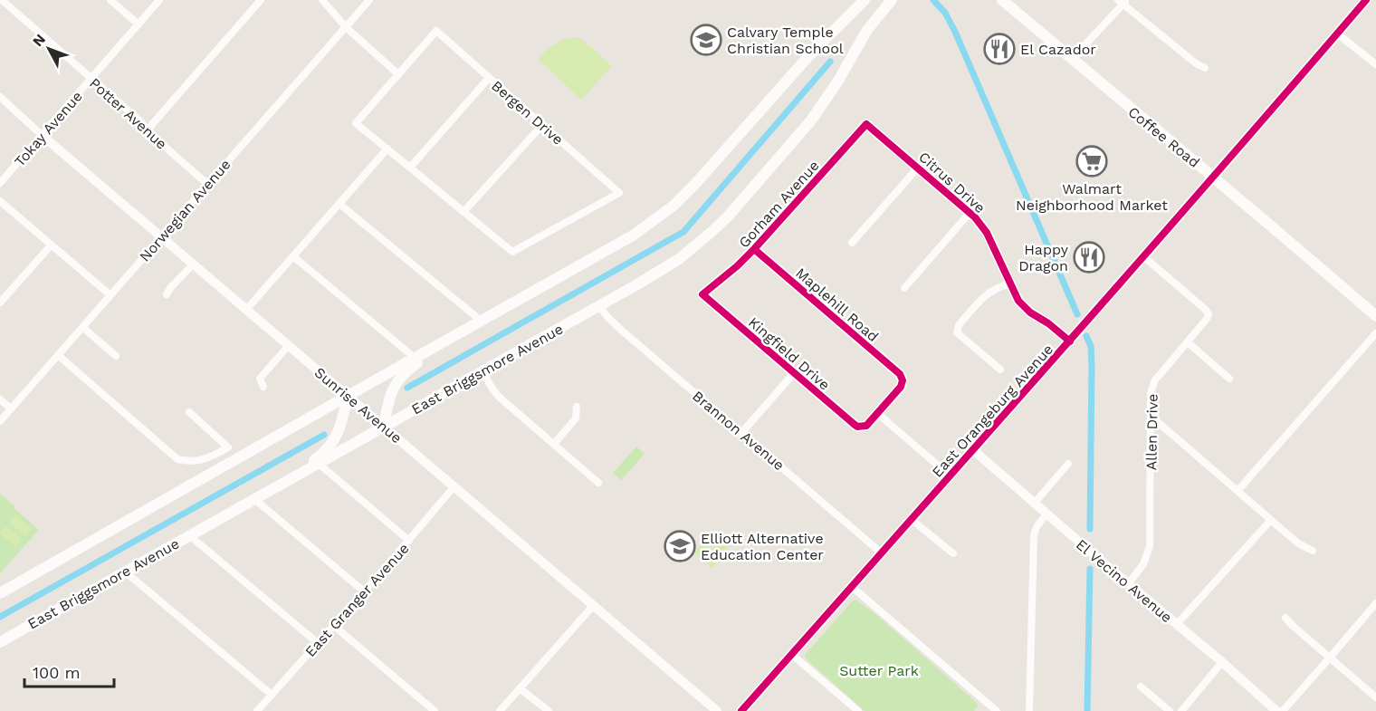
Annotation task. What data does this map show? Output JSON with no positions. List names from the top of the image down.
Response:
{
  "streets": {
    "main road": ["Coffee Road", "East Briggsmore Avenue"],
    "street": [
      "Bergen Drive",
      "Potter Avenue",
      "Tokay Avenue",
      "Citrus Drive",
      "Gorham Avenue",
      "Norwegian Avenue",
      "Maplehill Road",
      "Kingfield Drive",
      "Sunrise Avenue",
      "East Orangeburg Avenue",
      "Brannon Avenue",
      "Allen Drive",
      "El Vecino Avenue",
      "East Granger Avenue"
    ]
  },
  "crossings": [
    ["Potter Avenue", "Tokay Avenue"],
    ["Potter Avenue", "Norwegian Avenue"],
    ["Tokay Avenue", "Sunrise Avenue"],
    ["Coffee Road", "East Orangeburg Avenue"],
    ["Citrus Drive", "Gorham Avenue"],
    ["Citrus Drive", "East Orangeburg Avenue"],
    ["Gorham Avenue", "Maplehill Road"],
    ["Gorham Avenue", "Kingfield Drive"],
    ["Norwegian Avenue", "Sunrise Avenue"],
    ["Maplehill Road", "Kingfield Drive"],
    ["East Briggsmore Avenue", "Sunrise Avenue"],
    ["East Briggsmore Avenue", "Brannon Avenue"],
    ["Sunrise Avenue", "East Granger Avenue"],
    ["East Orangeburg Avenue", "Brannon Avenue"],
    ["East Orangeburg Avenue", "Allen Drive"],
    ["East Orangeburg Avenue", "El Vecino Avenue"],
    ["Allen Drive", "El Vecino Avenue"]
  ],
  "parks": ["Sutter Park"],
  "places": {
    "school or university": ["Calvary Temple Christian School", "Elliott Alternative Education Center"],
    "restaurant": ["El Cazador", "Happy Dragon"],
    "supermarket": ["Walmart Neighborhood Market"]
  },
  "scale_bar": "100 m",
  "north": "top left"
}
